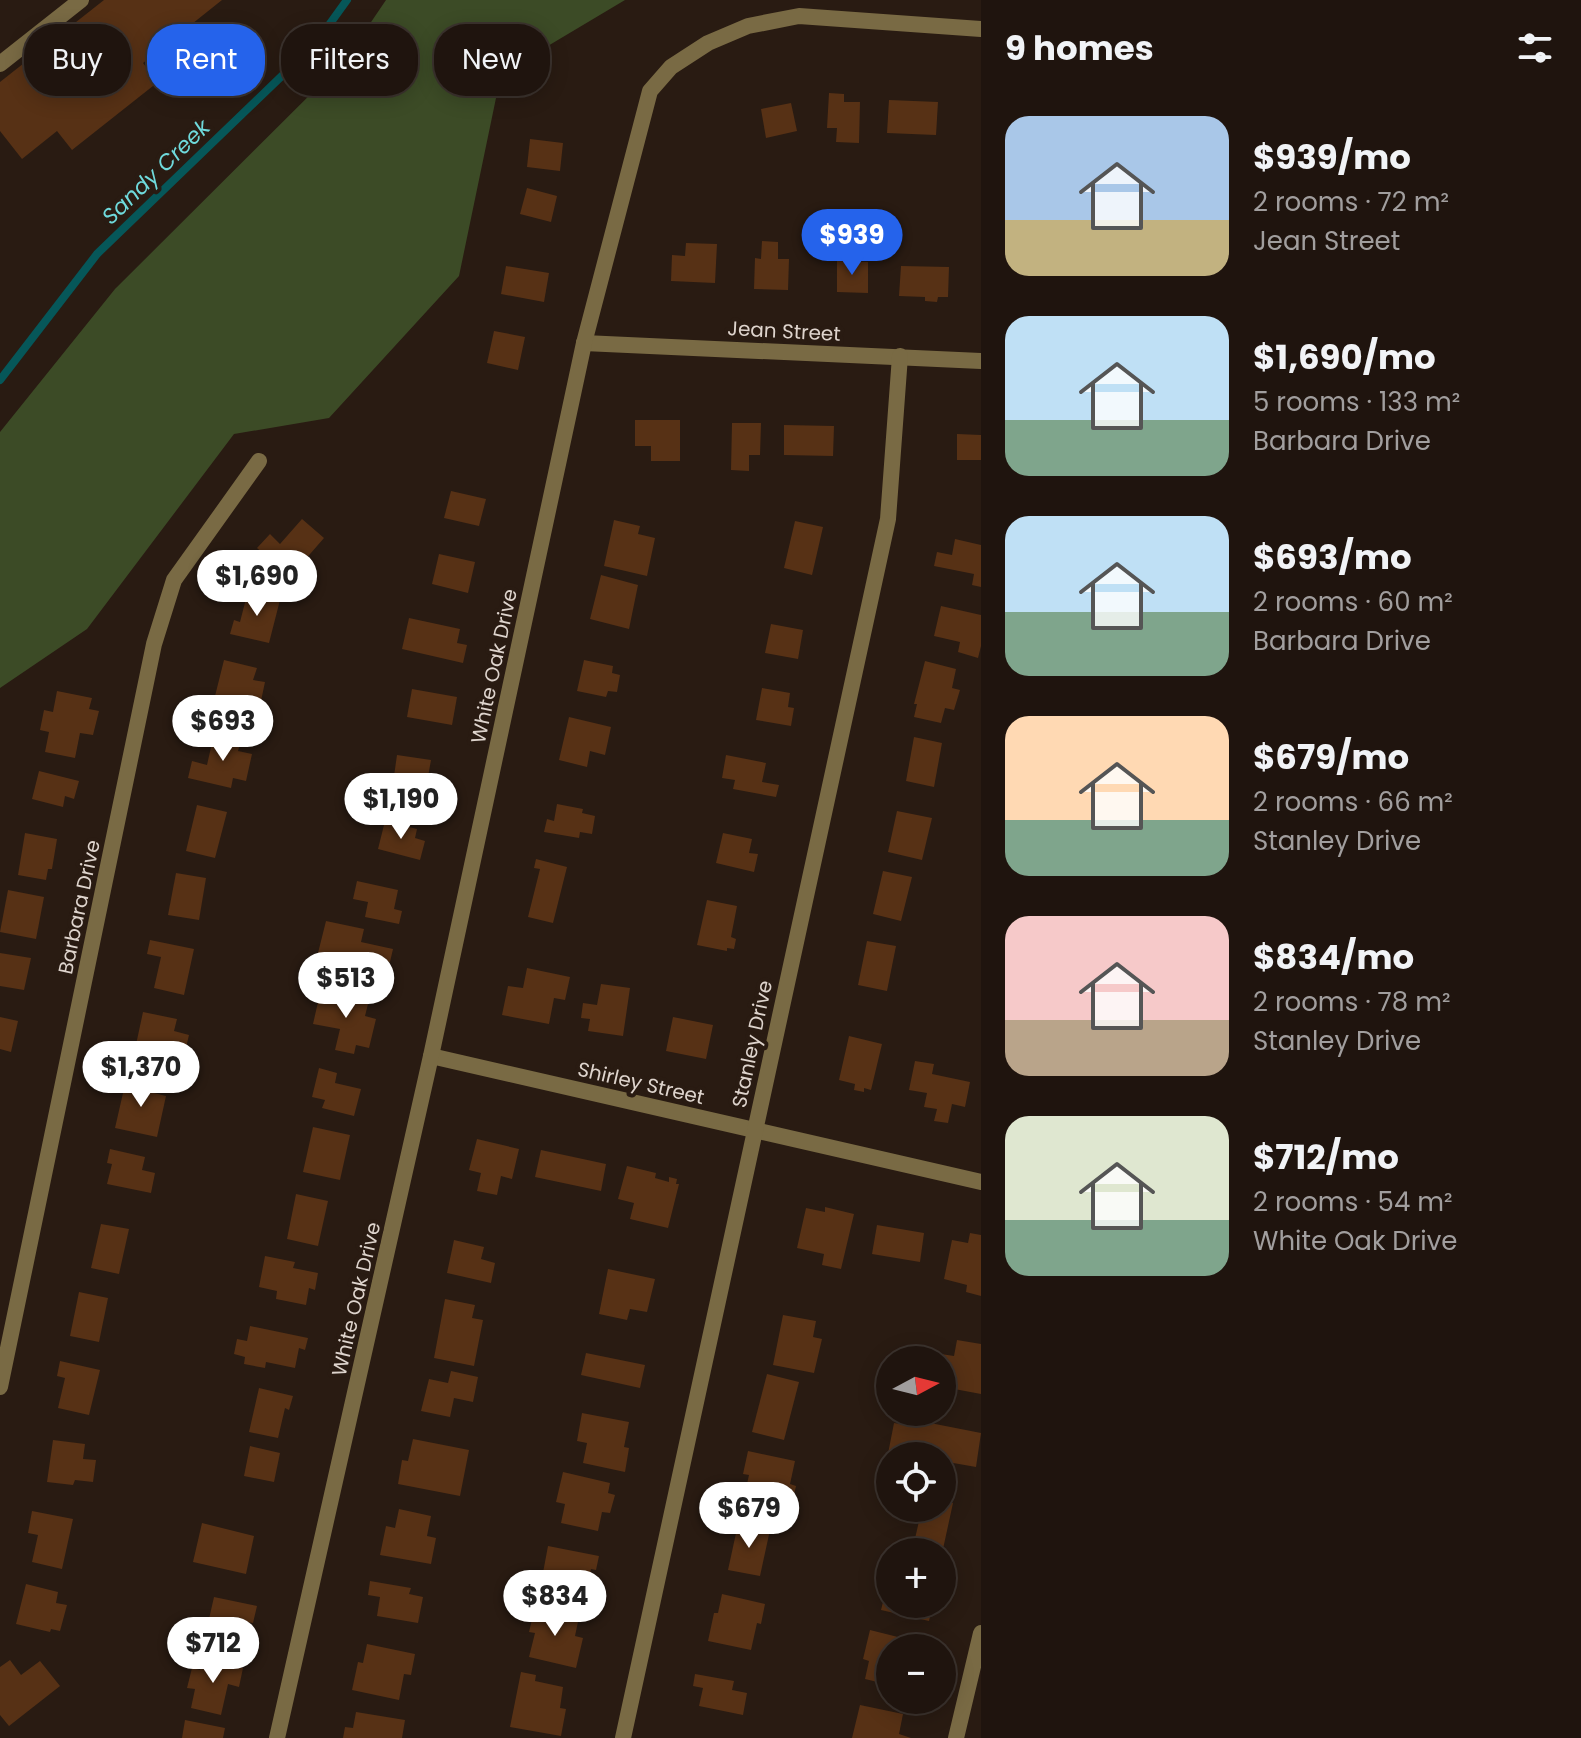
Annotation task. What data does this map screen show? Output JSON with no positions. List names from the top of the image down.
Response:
{
  "streets": {
    "street": [
      "Jean Street",
      "White Oak Drive",
      "Barbara Drive",
      "Stanley Drive",
      "Shirley Street"
    ]
  },
  "crossings": [
    ["Jean Street", "White Oak Drive"],
    ["Jean Street", "Stanley Drive"],
    ["White Oak Drive", "Shirley Street"],
    ["Stanley Drive", "Shirley Street"]
  ],
  "water": ["Sandy Creek"],
  "north": "right",
  "page": {
    "heading": "9 homes",
    "chip": [
      "Buy",
      "Rent",
      "Filters",
      "New"
    ],
    "list": [
      {
        "name": "$939/mo",
        "note": "2 rooms · 72 m² · Jean Street"
      },
      {
        "name": "$1,690/mo",
        "note": "5 rooms · 133 m² · Barbara Drive"
      },
      {
        "name": "$693/mo",
        "note": "2 rooms · 60 m² · Barbara Drive"
      },
      {
        "name": "$679/mo",
        "note": "2 rooms · 66 m² · Stanley Drive"
      },
      {
        "name": "$834/mo",
        "note": "2 rooms · 78 m² · Stanley Drive"
      },
      {
        "name": "$712/mo",
        "note": "2 rooms · 54 m² · White Oak Drive"
      }
    ],
    "price": [
      "$939",
      "$1,690",
      "$693",
      "$1,190",
      "$513",
      "$1,370",
      "$679",
      "$834",
      "$712"
    ],
    "map_buttons": ["+", "−"]
  }
}
